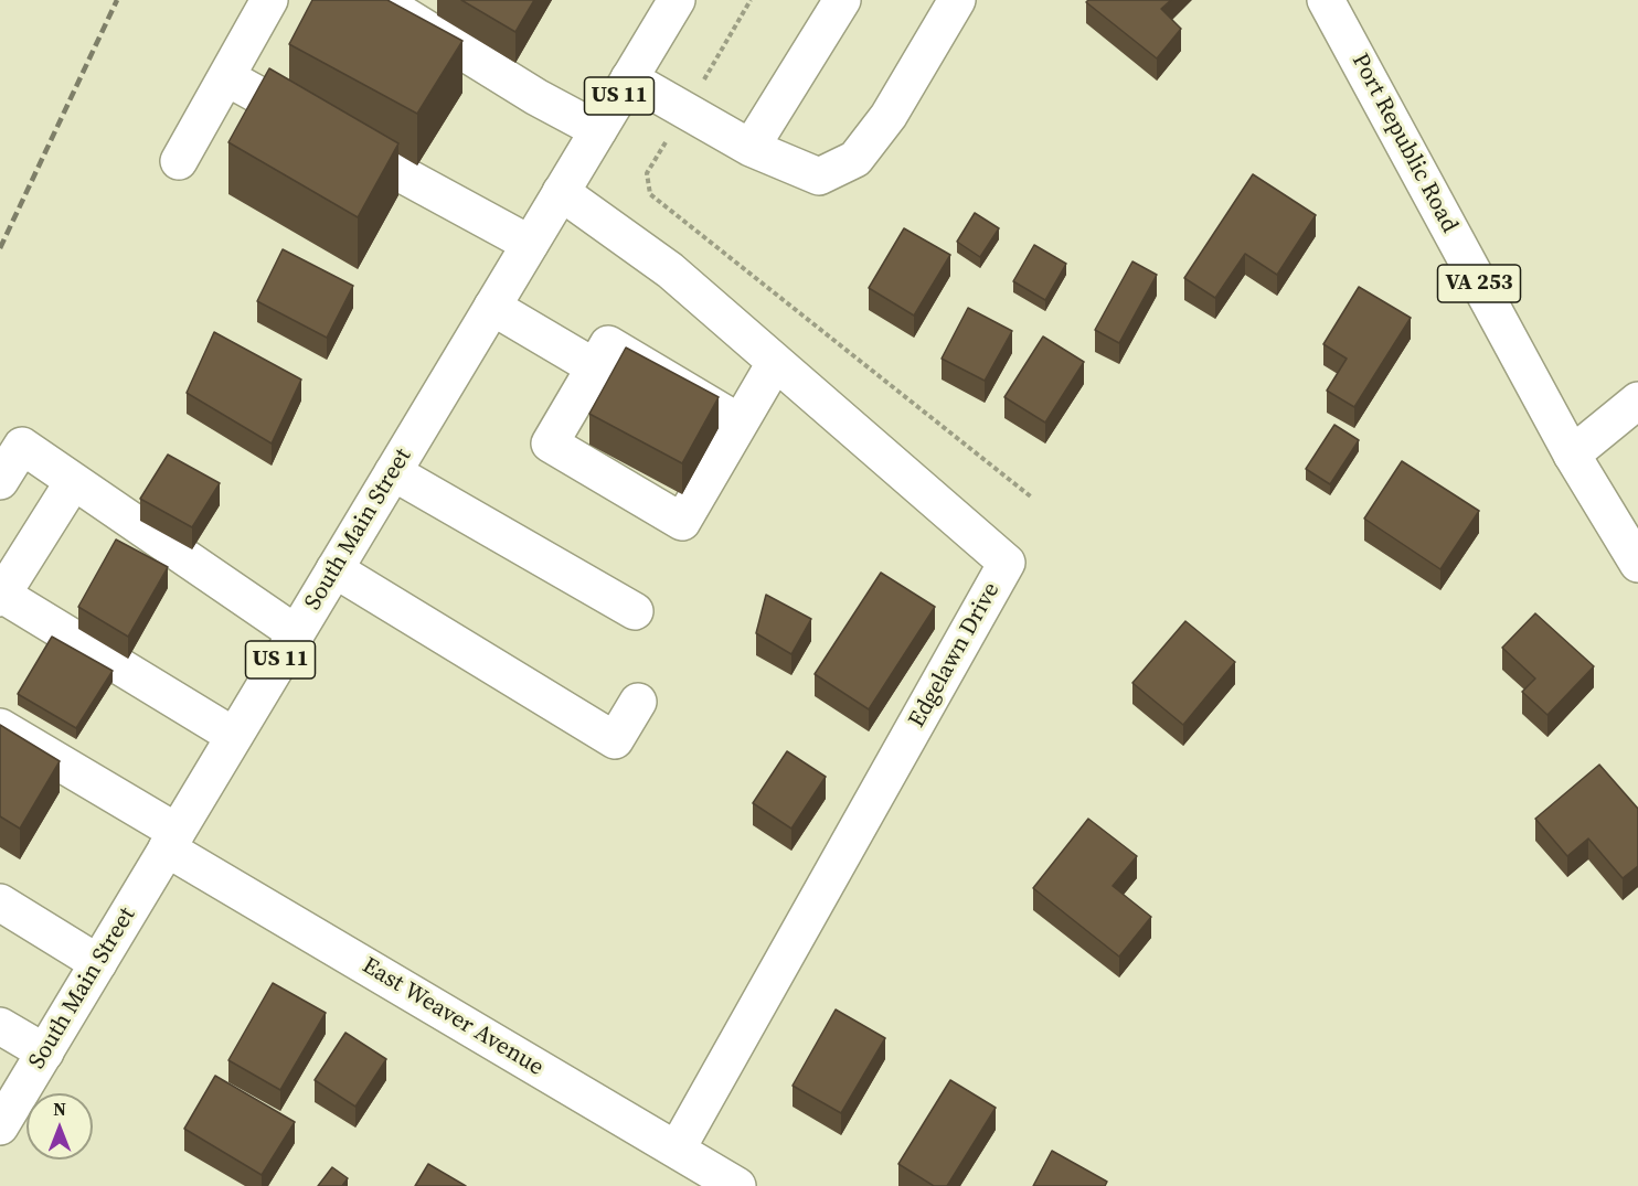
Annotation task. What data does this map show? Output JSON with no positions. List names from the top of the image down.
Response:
{
  "streets": {
    "street": [
      "US 11",
      "Port Republic Road",
      "VA 253",
      "South Main Street",
      "Edgelawn Drive",
      "East Weaver Avenue"
    ]
  },
  "crossings": [
    ["South Main Street", "Edgelawn Drive"],
    ["South Main Street", "East Weaver Avenue"],
    ["Edgelawn Drive", "East Weaver Avenue"]
  ],
  "north": "top"
}
